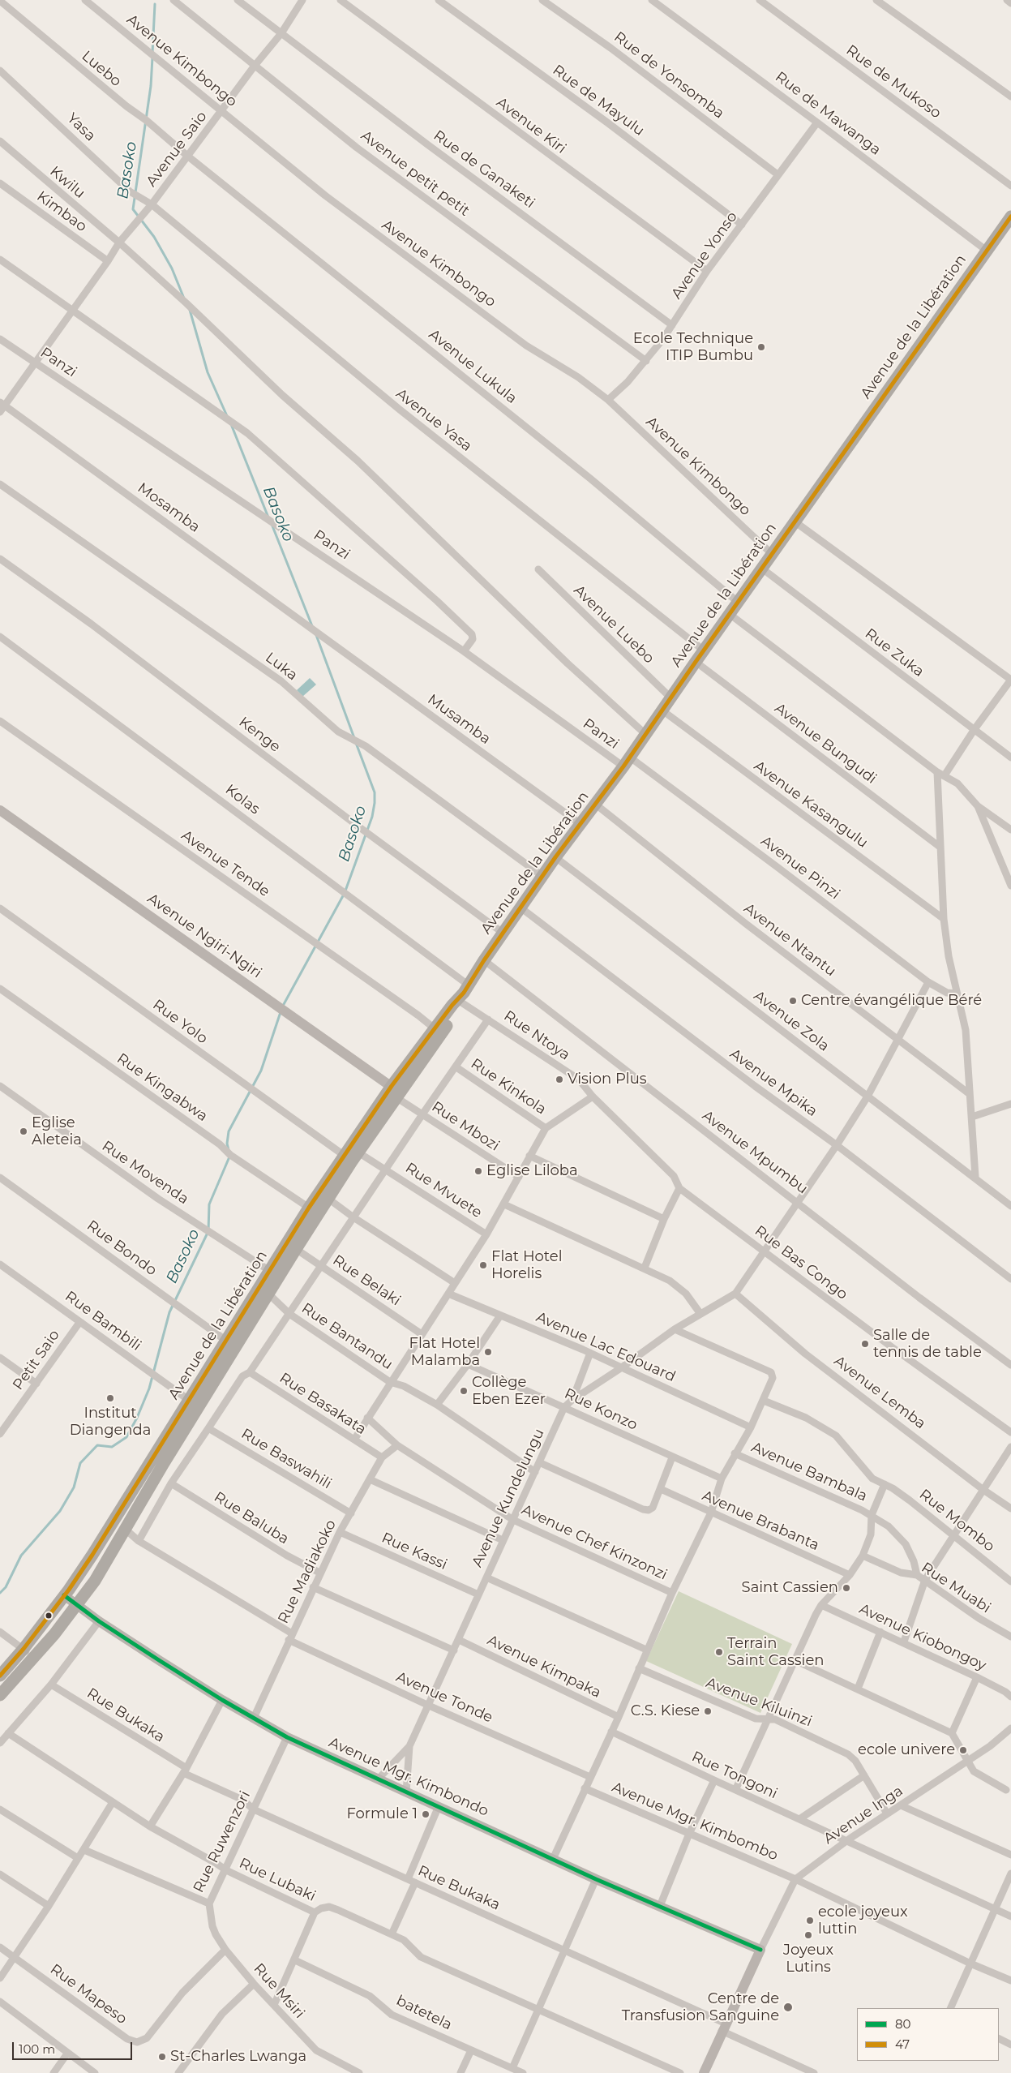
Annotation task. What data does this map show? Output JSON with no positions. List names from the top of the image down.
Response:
{
  "streets": {
    "highway": ["Avenue de la Libération"],
    "street": [
      "Avenue Kimbongo",
      "Luebo",
      "Rue de Yonsomba",
      "Rue de Mukoso",
      "Rue de Mayulu",
      "Rue de Mawanga",
      "Avenue Kiri",
      "Yasa",
      "Avenue Saio",
      "Rue de Ganaketi",
      "Avenue petit petit",
      "Kwilu",
      "Kimbao",
      "Avenue Yonso",
      "Panzi",
      "Avenue Lukula",
      "Avenue Yasa",
      "Mosamba",
      "Avenue Luebo",
      "Rue Zuka",
      "Luka",
      "Musamba",
      "Kenge",
      "Avenue Bungudi",
      "Kolas",
      "Avenue Kasangulu",
      "Avenue Tende",
      "Avenue Pinzi",
      "Avenue Ngiri-Ngiri",
      "Avenue Ntantu",
      "Avenue Zola",
      "Rue Yolo",
      "Rue Ntoya",
      "Avenue Mpika",
      "Rue Kinkola",
      "Rue Kingabwa",
      "Rue Mbozi",
      "Avenue Mpumbu",
      "Rue Movenda",
      "Rue Mvuete",
      "Rue Bondo",
      "Rue Bas Congo",
      "Rue Belaki",
      "Rue Bambili",
      "Rue Bantandu",
      "Avenue Lac Edouard",
      "Petit Saio",
      "Avenue Lemba",
      "Rue Basakata",
      "Rue Konzo",
      "Rue Baswahili",
      "Avenue Bambala",
      "Avenue Kundelungu",
      "Rue Baluba",
      "Avenue Brabanta",
      "Rue Mombo",
      "Avenue Chef Kinzonzi",
      "Rue Kassi",
      "Rue Madiakoko",
      "Rue Muabi",
      "Avenue Kiobongoy",
      "Avenue Kimpaka",
      "Avenue Tonde",
      "Avenue Kiluinzi",
      "Rue Bukaka",
      "Rue Tongoni",
      "Avenue Mgr. Kimbondo",
      "Avenue Inga",
      "Avenue Mgr. Kimbombo",
      "Rue Ruwenzori",
      "Rue Lubaki",
      "Rue Msiri",
      "Rue Mapeso",
      "batetela"
    ]
  },
  "crossings": [
    ["Avenue Kimbongo", "Avenue Saio"],
    ["Avenue Kimbongo", "Avenue Yonso"],
    ["Avenue Kimbongo", "Avenue de la Libération"],
    ["Luebo", "Avenue Saio"],
    ["Luebo", "Avenue Lukula"],
    ["Rue de Yonsomba", "Avenue Yonso"],
    ["Rue de Mayulu", "Avenue Yonso"],
    ["Rue de Mawanga", "Avenue Yonso"],
    ["Rue de Mawanga", "Avenue de la Libération"],
    ["Avenue Kiri", "Avenue Yonso"],
    ["Yasa", "Avenue Saio"],
    ["Yasa", "Avenue Yasa"],
    ["Avenue Saio", "Rue de Ganaketi"],
    ["Avenue Saio", "Avenue petit petit"],
    ["Avenue Saio", "Kwilu"],
    ["Avenue Saio", "Kimbao"],
    ["Avenue Saio", "Panzi"],
    ["Avenue Saio", "Avenue Lukula"],
    ["Avenue Saio", "Avenue Yasa"],
    ["Avenue Saio", "Mosamba"],
    ["Rue de Ganaketi", "Avenue Yonso"],
    ["Avenue petit petit", "Avenue Yonso"],
    ["Kwilu", "Avenue de la Libération"],
    ["Avenue de la Libération", "Panzi"],
    ["Avenue de la Libération", "Avenue Lukula"],
    ["Avenue de la Libération", "Avenue Yasa"],
    ["Avenue de la Libération", "Avenue Luebo"],
    ["Avenue de la Libération", "Rue Zuka"],
    ["Avenue de la Libération", "Luka"],
    ["Avenue de la Libération", "Musamba"],
    ["Avenue de la Libération", "Kenge"],
    ["Avenue de la Libération", "Avenue Bungudi"],
    ["Avenue de la Libération", "Kolas"],
    ["Avenue de la Libération", "Avenue Kasangulu"],
    ["Avenue de la Libération", "Avenue Tende"],
    ["Avenue de la Libération", "Avenue Pinzi"],
    ["Avenue de la Libération", "Avenue Ngiri-Ngiri"],
    ["Avenue de la Libération", "Avenue Ntantu"],
    ["Avenue de la Libération", "Avenue Zola"],
    ["Avenue de la Libération", "Rue Yolo"],
    ["Avenue de la Libération", "Rue Ntoya"],
    ["Avenue de la Libération", "Avenue Mpika"],
    ["Avenue de la Libération", "Rue Kingabwa"],
    ["Avenue de la Libération", "Rue Mbozi"],
    ["Avenue de la Libération", "Avenue Mpumbu"],
    ["Avenue de la Libération", "Rue Movenda"],
    ["Avenue de la Libération", "Rue Mvuete"],
    ["Avenue de la Libération", "Rue Bondo"],
    ["Avenue de la Libération", "Rue Belaki"],
    ["Avenue de la Libération", "Rue Bambili"],
    ["Avenue de la Libération", "Rue Bantandu"],
    ["Avenue de la Libération", "Avenue Tonde"],
    ["Avenue de la Libération", "Avenue Mgr. Kimbondo"],
    ["Panzi", "Avenue Pinzi"],
    ["Mosamba", "Musamba"],
    ["Kolas", "Rue Ntoya"],
    ["Avenue Ngiri-Ngiri", "Rue Mbozi"],
    ["Rue Ntoya", "Rue Bas Congo"],
    ["Rue Bambili", "Petit Saio"],
    ["Rue Bantandu", "Avenue Kundelungu"],
    ["Avenue Lac Edouard", "Avenue Kundelungu"],
    ["Avenue Lemba", "Avenue Kundelungu"],
    ["Rue Basakata", "Rue Madiakoko"],
    ["Rue Konzo", "Avenue Kundelungu"],
    ["Rue Baswahili", "Rue Madiakoko"],
    ["Avenue Bambala", "Rue Muabi"],
    ["Avenue Kundelungu", "Avenue Chef Kinzonzi"],
    ["Avenue Kundelungu", "Rue Kassi"],
    ["Avenue Kundelungu", "Avenue Kimpaka"],
    ["Avenue Kundelungu", "Avenue Tonde"],
    ["Avenue Kundelungu", "Avenue Mgr. Kimbondo"],
    ["Rue Baluba", "Rue Madiakoko"],
    ["Avenue Chef Kinzonzi", "Rue Madiakoko"],
    ["Rue Kassi", "Rue Madiakoko"],
    ["Rue Madiakoko", "Avenue Tonde"],
    ["Rue Madiakoko", "Avenue Mgr. Kimbondo"],
    ["Avenue Kiluinzi", "Avenue Inga"],
    ["Rue Bukaka", "Rue Ruwenzori"],
    ["Rue Tongoni", "Avenue Inga"],
    ["Avenue Mgr. Kimbondo", "Avenue Inga"],
    ["Avenue Mgr. Kimbondo", "Rue Ruwenzori"],
    ["Avenue Inga", "Avenue Mgr. Kimbombo"],
    ["Rue Ruwenzori", "Rue Lubaki"],
    ["Rue Ruwenzori", "Rue Msiri"],
    ["Rue Msiri", "Rue Mapeso"]
  ],
  "water": ["Basoko"],
  "places": [
    "Ecole Technique ITIP Bumbu",
    "Centre évangélique Béré",
    "Vision Plus",
    "Eglise Aleteia",
    "Eglise Liloba",
    "Flat Hotel Horelis",
    "Salle de tennis de table",
    "Flat Hotel Malamba",
    "Collège Eben Ezer",
    "Institut Diangenda",
    "Saint Cassien",
    "Terrain Saint Cassien",
    "C.S. Kiese",
    "ecole univere",
    "Formule 1",
    "ecole joyeux luttin",
    "Joyeux Lutins",
    "Centre de Transfusion Sanguine",
    "St-Charles Lwanga"
  ],
  "lines": ["transit line 47", "transit line 80"],
  "legend": ["80", "47"],
  "scale_bar": "100 m"
}
